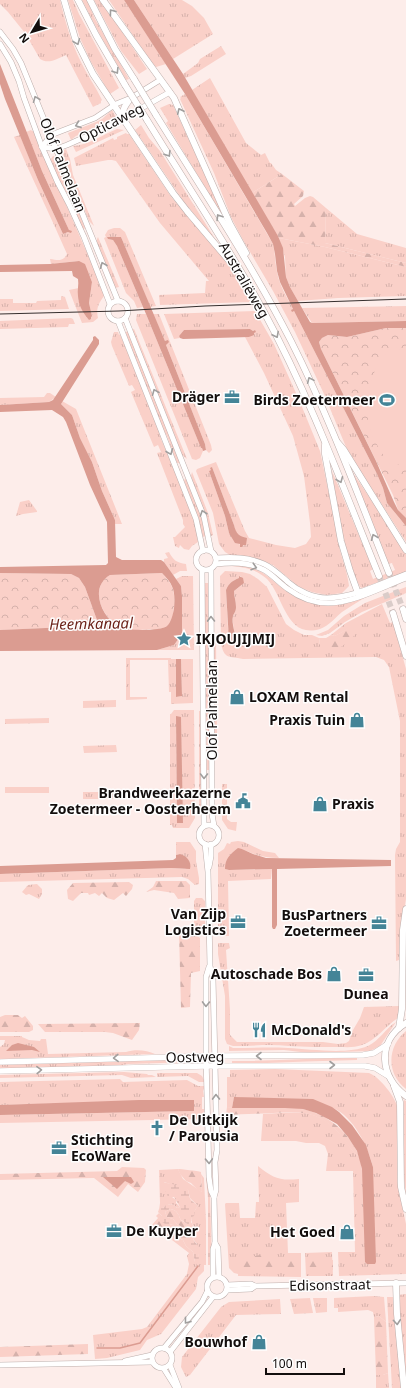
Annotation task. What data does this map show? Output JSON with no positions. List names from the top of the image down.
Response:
{
  "streets": {
    "main road": ["Australiëweg", "Oostweg"],
    "street": ["Opticaweg", "Olof Palmelaan", "Edisonstraat"]
  },
  "crossings": [
    ["Opticaweg", "Olof Palmelaan"]
  ],
  "water": ["Heemkanaal"],
  "places": {
    "office": [
      "Dräger",
      "Van Zijp Logistics",
      "BusPartners Zoetermeer",
      "Dunea",
      "Stichting EcoWare",
      "De Kuyper"
    ],
    "sports": ["Birds Zoetermeer"],
    "place": ["IKJOUJIJMIJ"],
    "shop": [
      "LOXAM Rental",
      "Praxis Tuin",
      "Praxis",
      "Autoschade Bos",
      "Het Goed",
      "Bouwhof"
    ],
    "public building": ["Brandweerkazerne Zoetermeer - Oosterheem"],
    "restaurant": ["McDonald's"],
    "church": ["De Uitkijk / Parousia"]
  },
  "scale_bar": "100 m",
  "north": "bottom left"
}
